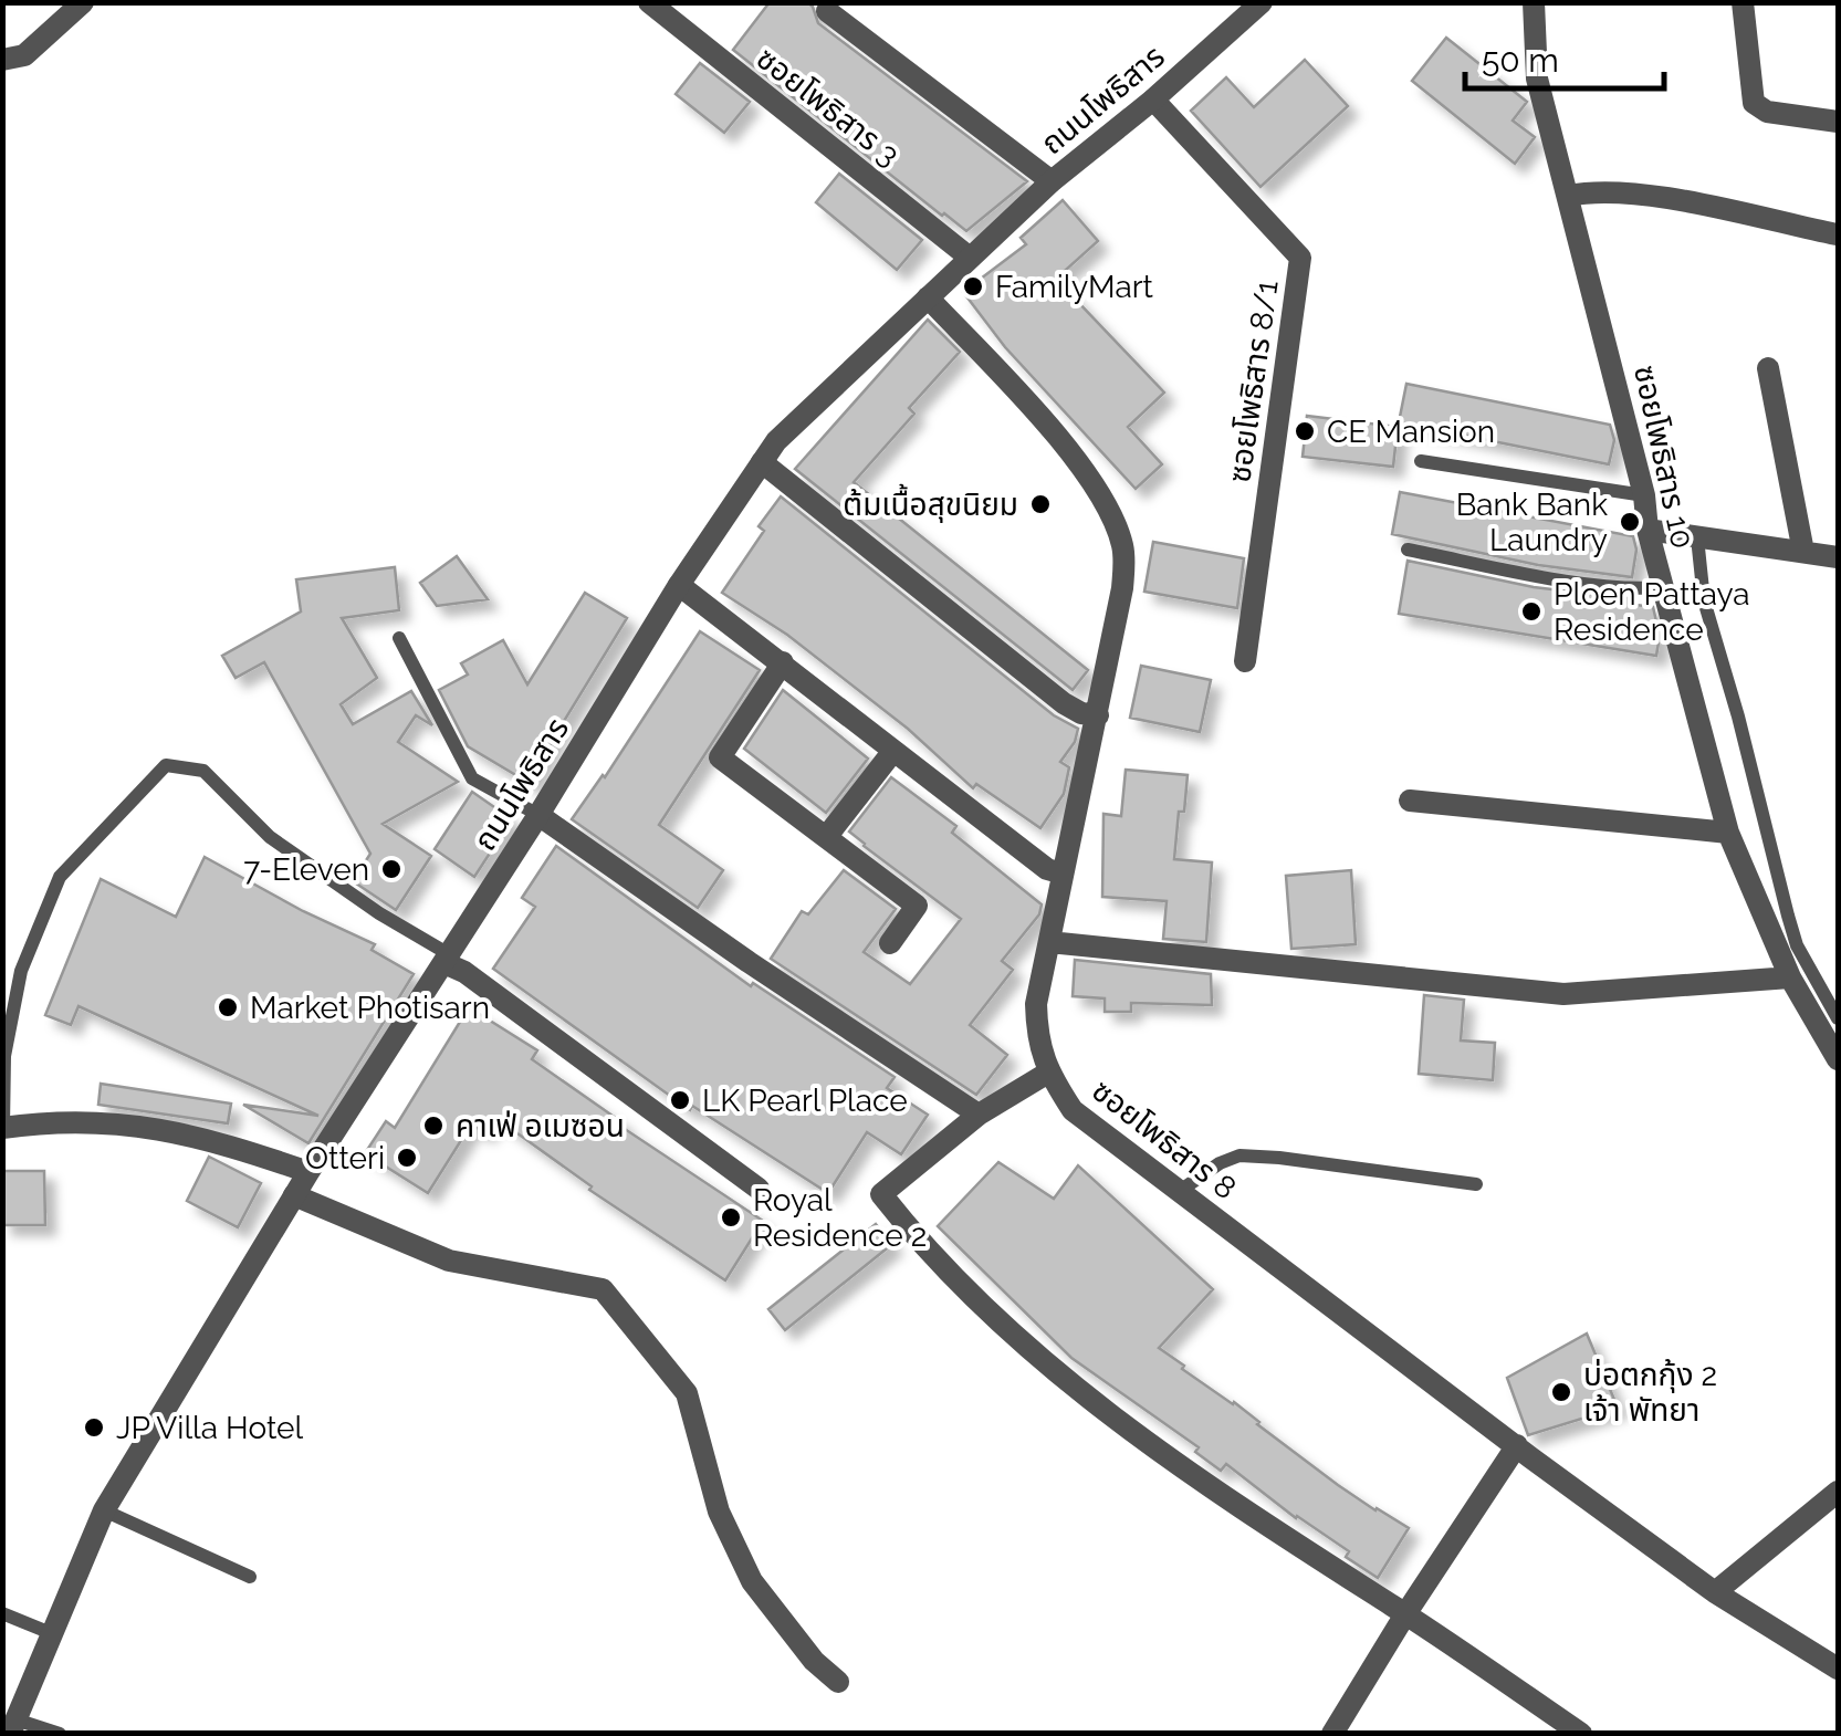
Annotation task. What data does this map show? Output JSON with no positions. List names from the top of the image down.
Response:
{
  "streets": {
    "street": [
      "ถนนโพธิสาร",
      "ซอยโพธิสาร 3",
      "ซอยโพธิสาร 8/1",
      "ซอยโพธิสาร 10",
      "ซอยโพธิสาร 8"
    ]
  },
  "crossings": [
    ["ถนนโพธิสาร", "ซอยโพธิสาร 3"],
    ["ถนนโพธิสาร", "ซอยโพธิสาร 8/1"],
    ["ถนนโพธิสาร", "ซอยโพธิสาร 8"]
  ],
  "places": [
    "FamilyMart",
    "CE Mansion",
    "ต้มเนื้อสุขนิยม",
    "Bank Bank Laundry",
    "Ploen Pattaya Residence",
    "7-Eleven",
    "Market Photisarn",
    "LK Pearl Place",
    "คาเฟ่ อเมซอน",
    "Otteri",
    "Royal Residence 2",
    "บ่อตกกุ้ง 2 เจ้า พัทยา",
    "JP Villa Hotel"
  ],
  "scale_bar": "50 m"
}
